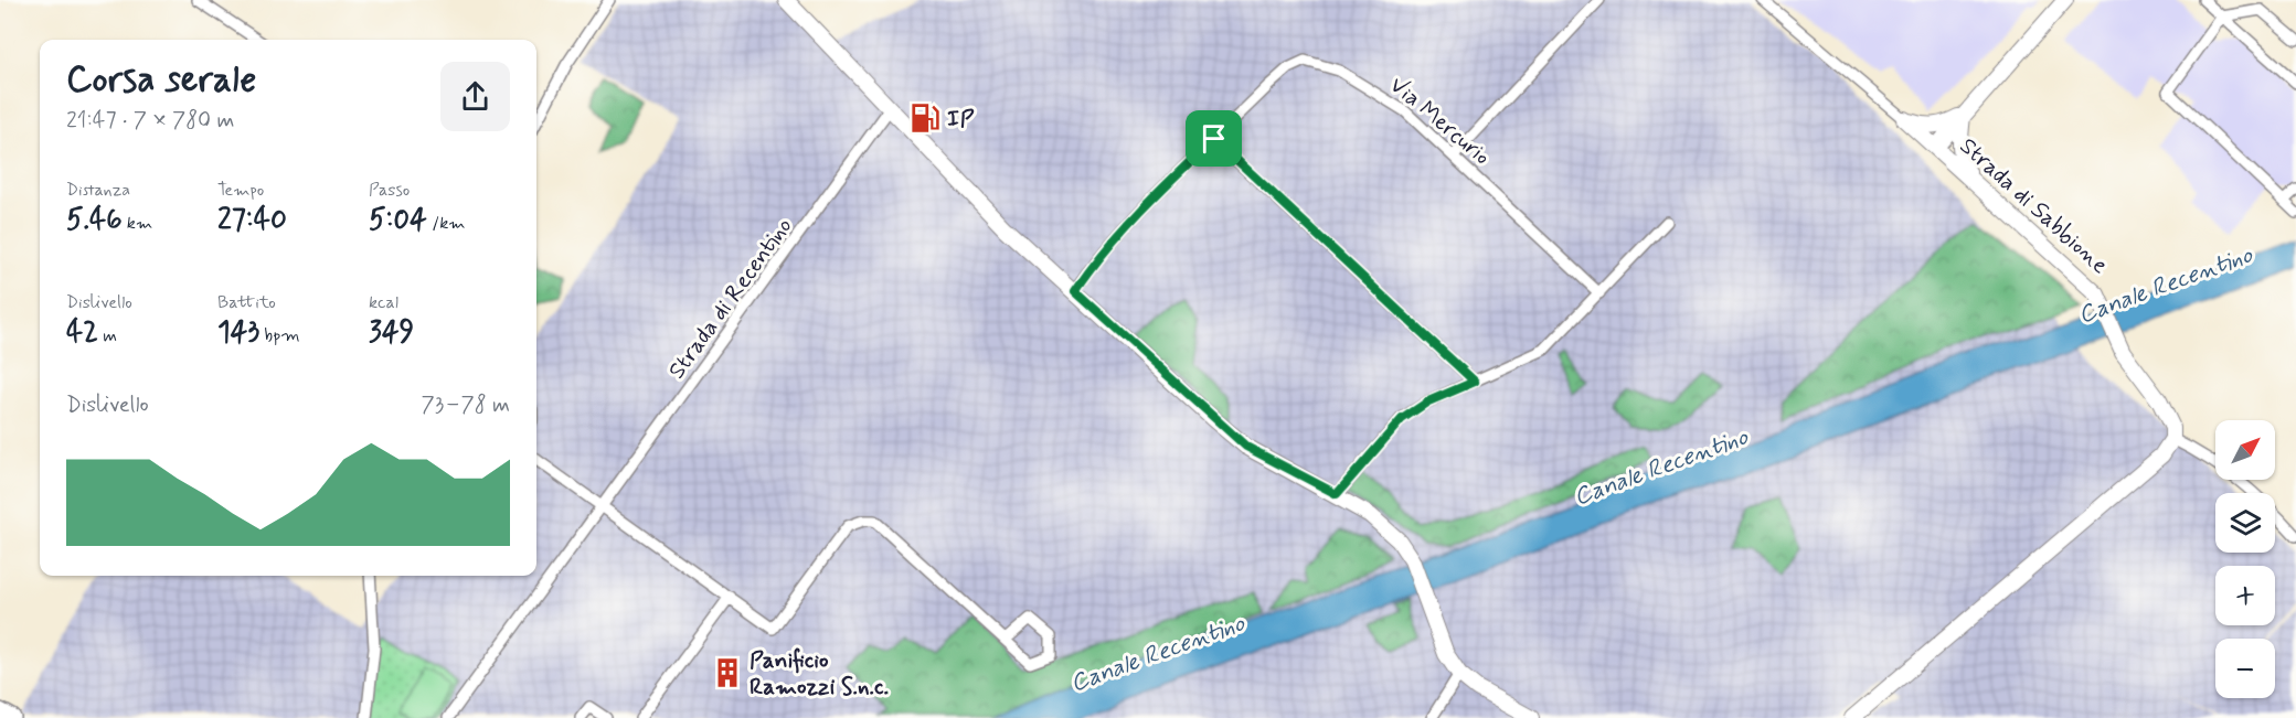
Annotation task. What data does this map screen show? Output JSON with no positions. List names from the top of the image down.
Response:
{
  "streets": {
    "main road": ["Strada di Sabbione"],
    "street": ["Via Mercurio", "Strada di Recentino"]
  },
  "water": ["Canale Recentino"],
  "places": {
    "fuel station": ["IP"],
    "building": ["Panificio Ramozzi S.n.c."]
  },
  "north": "top right",
  "page": {
    "heading": ["Corsa serale", "21:47 · 7 × 780 m"],
    "stats": [
      ["Distanza", "5.46 km"],
      ["Tempo", "27:40"],
      ["Passo", "5:04 /km"],
      ["Dislivello", "42 m"],
      ["Battito", "143 bpm"],
      ["kcal", "349"]
    ],
    "chart": ["Dislivello", "73–78 m"],
    "map_buttons": ["+", "−"]
  }
}
